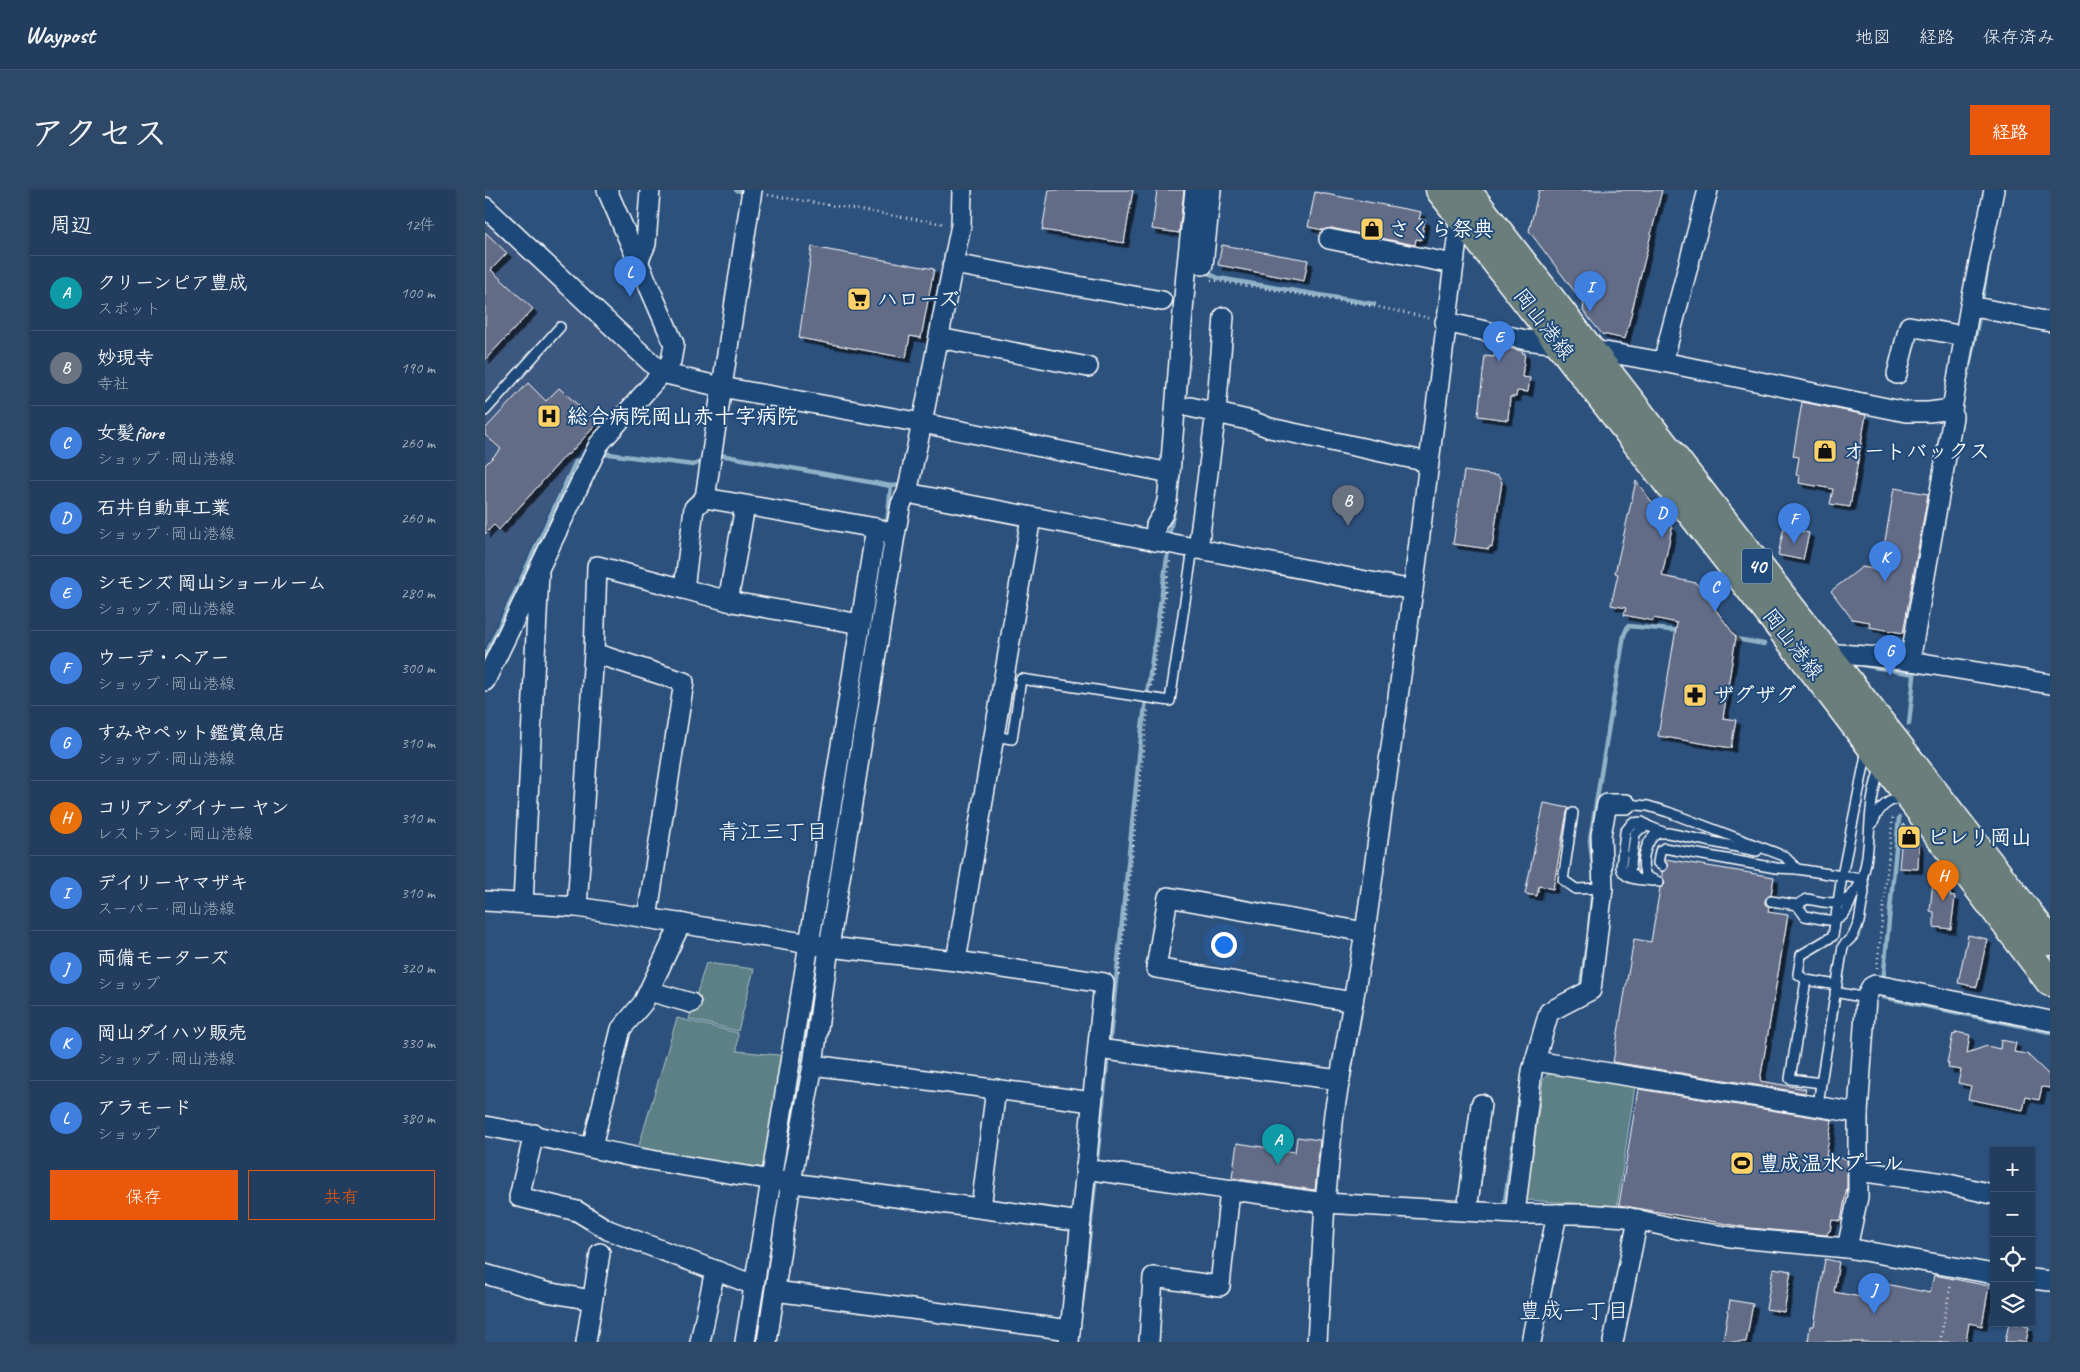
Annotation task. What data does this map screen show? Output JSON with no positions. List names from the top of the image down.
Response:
{
  "streets": {
    "main road": ["岡山港線", "40"]
  },
  "districts": ["青江三丁目", "豊成一丁目"],
  "places": {
    "shop": ["さくら祭典", "オートバックス", "ピレリ岡山"],
    "supermarket": ["ハローズ"],
    "hospital": ["総合病院岡山赤十字病院"],
    "pharmacy": ["ザグザグ"],
    "sports": ["豊成温水プール"]
  },
  "page": {
    "header": "Waypost",
    "nav": ["地図", "経路", "保存済み"],
    "title": "アクセス",
    "buttons": [
      "経路",
      ["保存", "共有"]
    ],
    "heading": ["周辺", "12件"],
    "list": [
      {
        "mark": "A",
        "name": "クリーンピア豊成",
        "note": "スポット",
        "value": "100 m"
      },
      {
        "mark": "B",
        "name": "妙現寺",
        "note": "寺社",
        "value": "190 m"
      },
      {
        "mark": "C",
        "name": "女髪fiore",
        "note": "ショップ · 岡山港線",
        "value": "260 m"
      },
      {
        "mark": "D",
        "name": "石井自動車工業",
        "note": "ショップ · 岡山港線",
        "value": "260 m"
      },
      {
        "mark": "E",
        "name": "シモンズ 岡山ショールーム",
        "note": "ショップ · 岡山港線",
        "value": "280 m"
      },
      {
        "mark": "F",
        "name": "ウーデ・ヘアー",
        "note": "ショップ · 岡山港線",
        "value": "300 m"
      },
      {
        "mark": "G",
        "name": "すみやペット鑑賞魚店",
        "note": "ショップ · 岡山港線",
        "value": "310 m"
      },
      {
        "mark": "H",
        "name": "コリアンダイナー ヤン",
        "note": "レストラン · 岡山港線",
        "value": "310 m"
      },
      {
        "mark": "I",
        "name": "デイリーヤマザキ",
        "note": "スーパー · 岡山港線",
        "value": "310 m"
      },
      {
        "mark": "J",
        "name": "両備モーターズ",
        "note": "ショップ",
        "value": "320 m"
      },
      {
        "mark": "K",
        "name": "岡山ダイハツ販売",
        "note": "ショップ · 岡山港線",
        "value": "330 m"
      },
      {
        "mark": "L",
        "name": "アラモード",
        "note": "ショップ",
        "value": "380 m"
      }
    ],
    "pins": [
      "L",
      "I",
      "E",
      "B",
      "D",
      "F",
      "K",
      "C",
      "G",
      "H",
      "A",
      "J"
    ],
    "map_buttons": ["+", "−"]
  }
}
